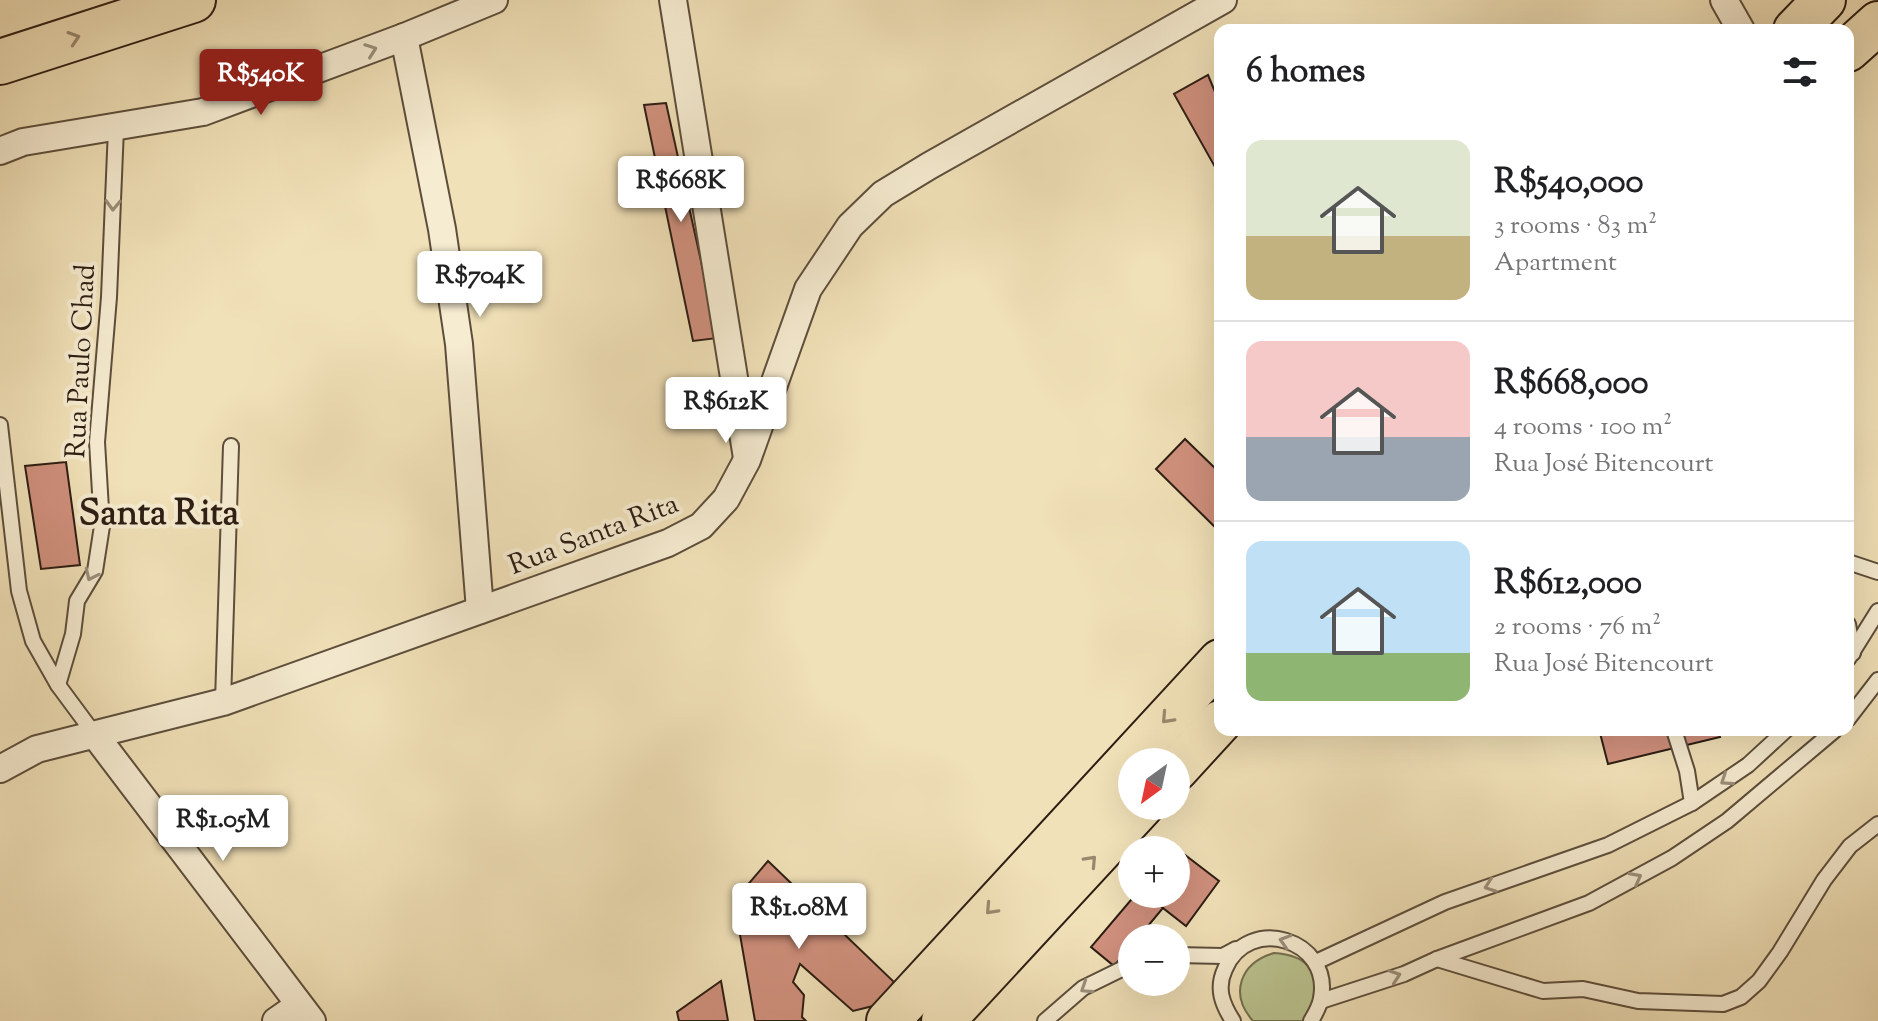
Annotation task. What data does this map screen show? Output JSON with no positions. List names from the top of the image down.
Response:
{
  "streets": {
    "street": ["Rua Santa Rita"],
    "lane": ["Rua Paulo Chad"]
  },
  "districts": ["Santa Rita"],
  "north": "bottom left",
  "page": {
    "heading": "6 homes",
    "price": [
      "R$540K",
      "R$668K",
      "R$704K",
      "R$612K",
      "R$1.05M",
      "R$1.08M"
    ],
    "list": [
      {
        "name": "R$540,000",
        "note": "3 rooms · 83 m² · Apartment"
      },
      {
        "name": "R$668,000",
        "note": "4 rooms · 100 m² · Rua José Bitencourt"
      },
      {
        "name": "R$612,000",
        "note": "2 rooms · 76 m² · Rua José Bitencourt"
      }
    ],
    "map_buttons": ["+", "−"]
  }
}
